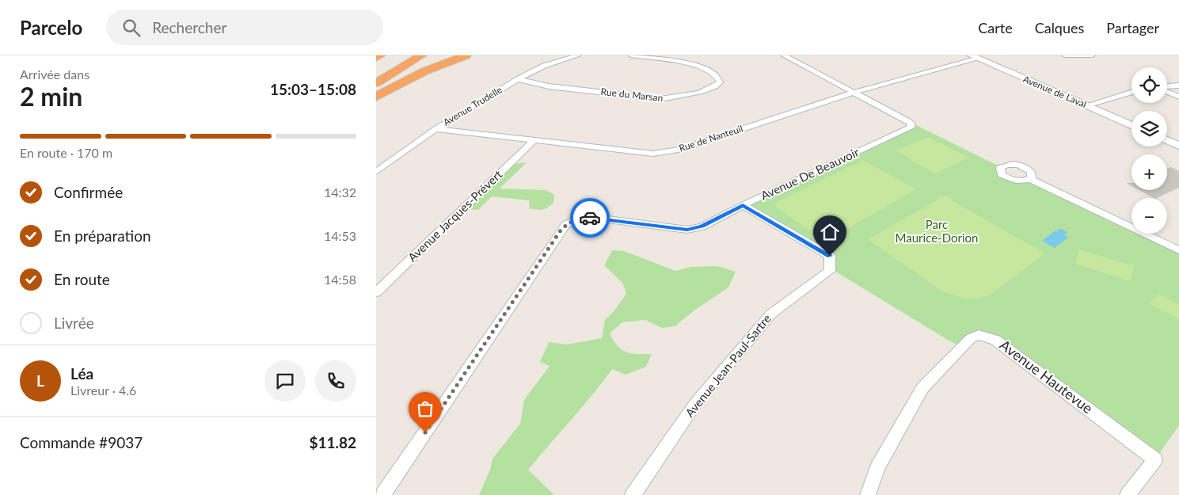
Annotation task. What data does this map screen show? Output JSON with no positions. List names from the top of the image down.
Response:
{
  "streets": {
    "street": [
      "Avenue de Laval",
      "Rue du Marsan",
      "Avenue Trudelle",
      "Rue de Nanteuil",
      "Avenue De Beauvoir",
      "Avenue Jacques-Prévert",
      "Avenue Jean-Paul-Sartre",
      "Avenue Hautevue"
    ]
  },
  "crossings": [
    ["Avenue de Laval", "Rue de Nanteuil"],
    ["Rue du Marsan", "Avenue Trudelle"],
    ["Avenue Trudelle", "Rue de Nanteuil"],
    ["Rue de Nanteuil", "Avenue De Beauvoir"],
    ["Rue de Nanteuil", "Avenue Jacques-Prévert"],
    ["Avenue De Beauvoir", "Avenue Jean-Paul-Sartre"]
  ],
  "parks": ["Parc Maurice-Dorion"],
  "page": {
    "header": "Parcelo",
    "search": "Rechercher",
    "nav": ["Carte", "Calques", "Partager"],
    "heading": ["2 min", "Arrivée dans", "15:03–15:08"],
    "panel": [
      "Léa",
      "Livreur · 4.6",
      "Commande #9037",
      "$11.82"
    ],
    "map_buttons": ["+", "−"],
    "bar": "En route · 170 m",
    "list": [
      ["Confirmée", "14:32"],
      ["En préparation", "14:53"],
      ["En route", "14:58"],
      "Livrée"
    ],
    "round": "L"
  }
}
